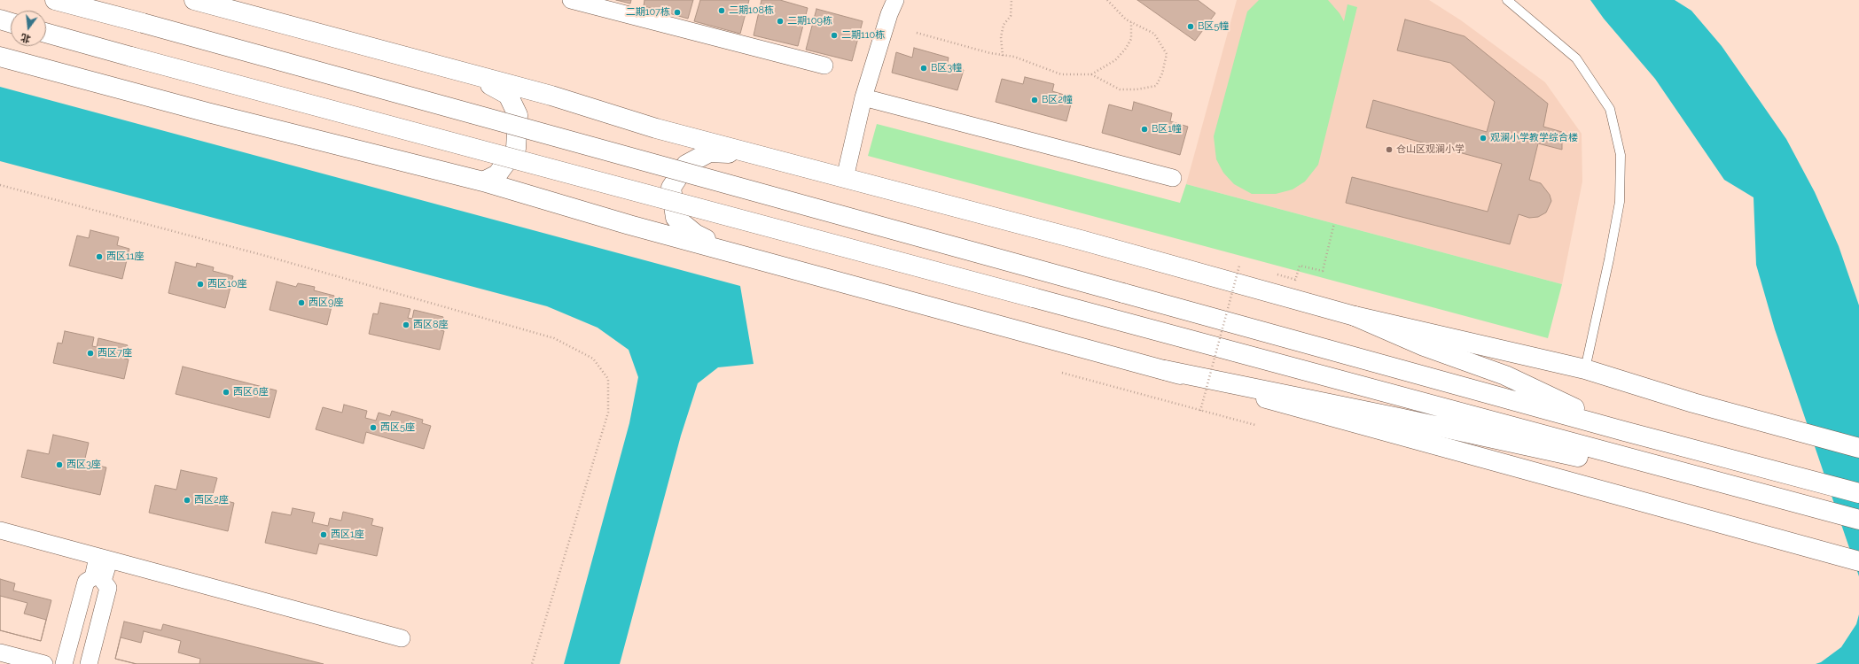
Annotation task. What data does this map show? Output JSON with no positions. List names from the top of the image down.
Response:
{
  "places": [
    "二期108栋",
    "二期107栋",
    "二期109栋",
    "B区5幢",
    "二期110栋",
    "B区3幢",
    "B区2幢",
    "B区1幢",
    "观澜小学教学综合楼",
    "仓山区观澜小学",
    "西区11座",
    "西区10座",
    "西区9座",
    "西区8座",
    "西区7座",
    "西区6座",
    "西区5座",
    "西区3座",
    "西区2座",
    "西区1座"
  ],
  "north": "bottom"
}
